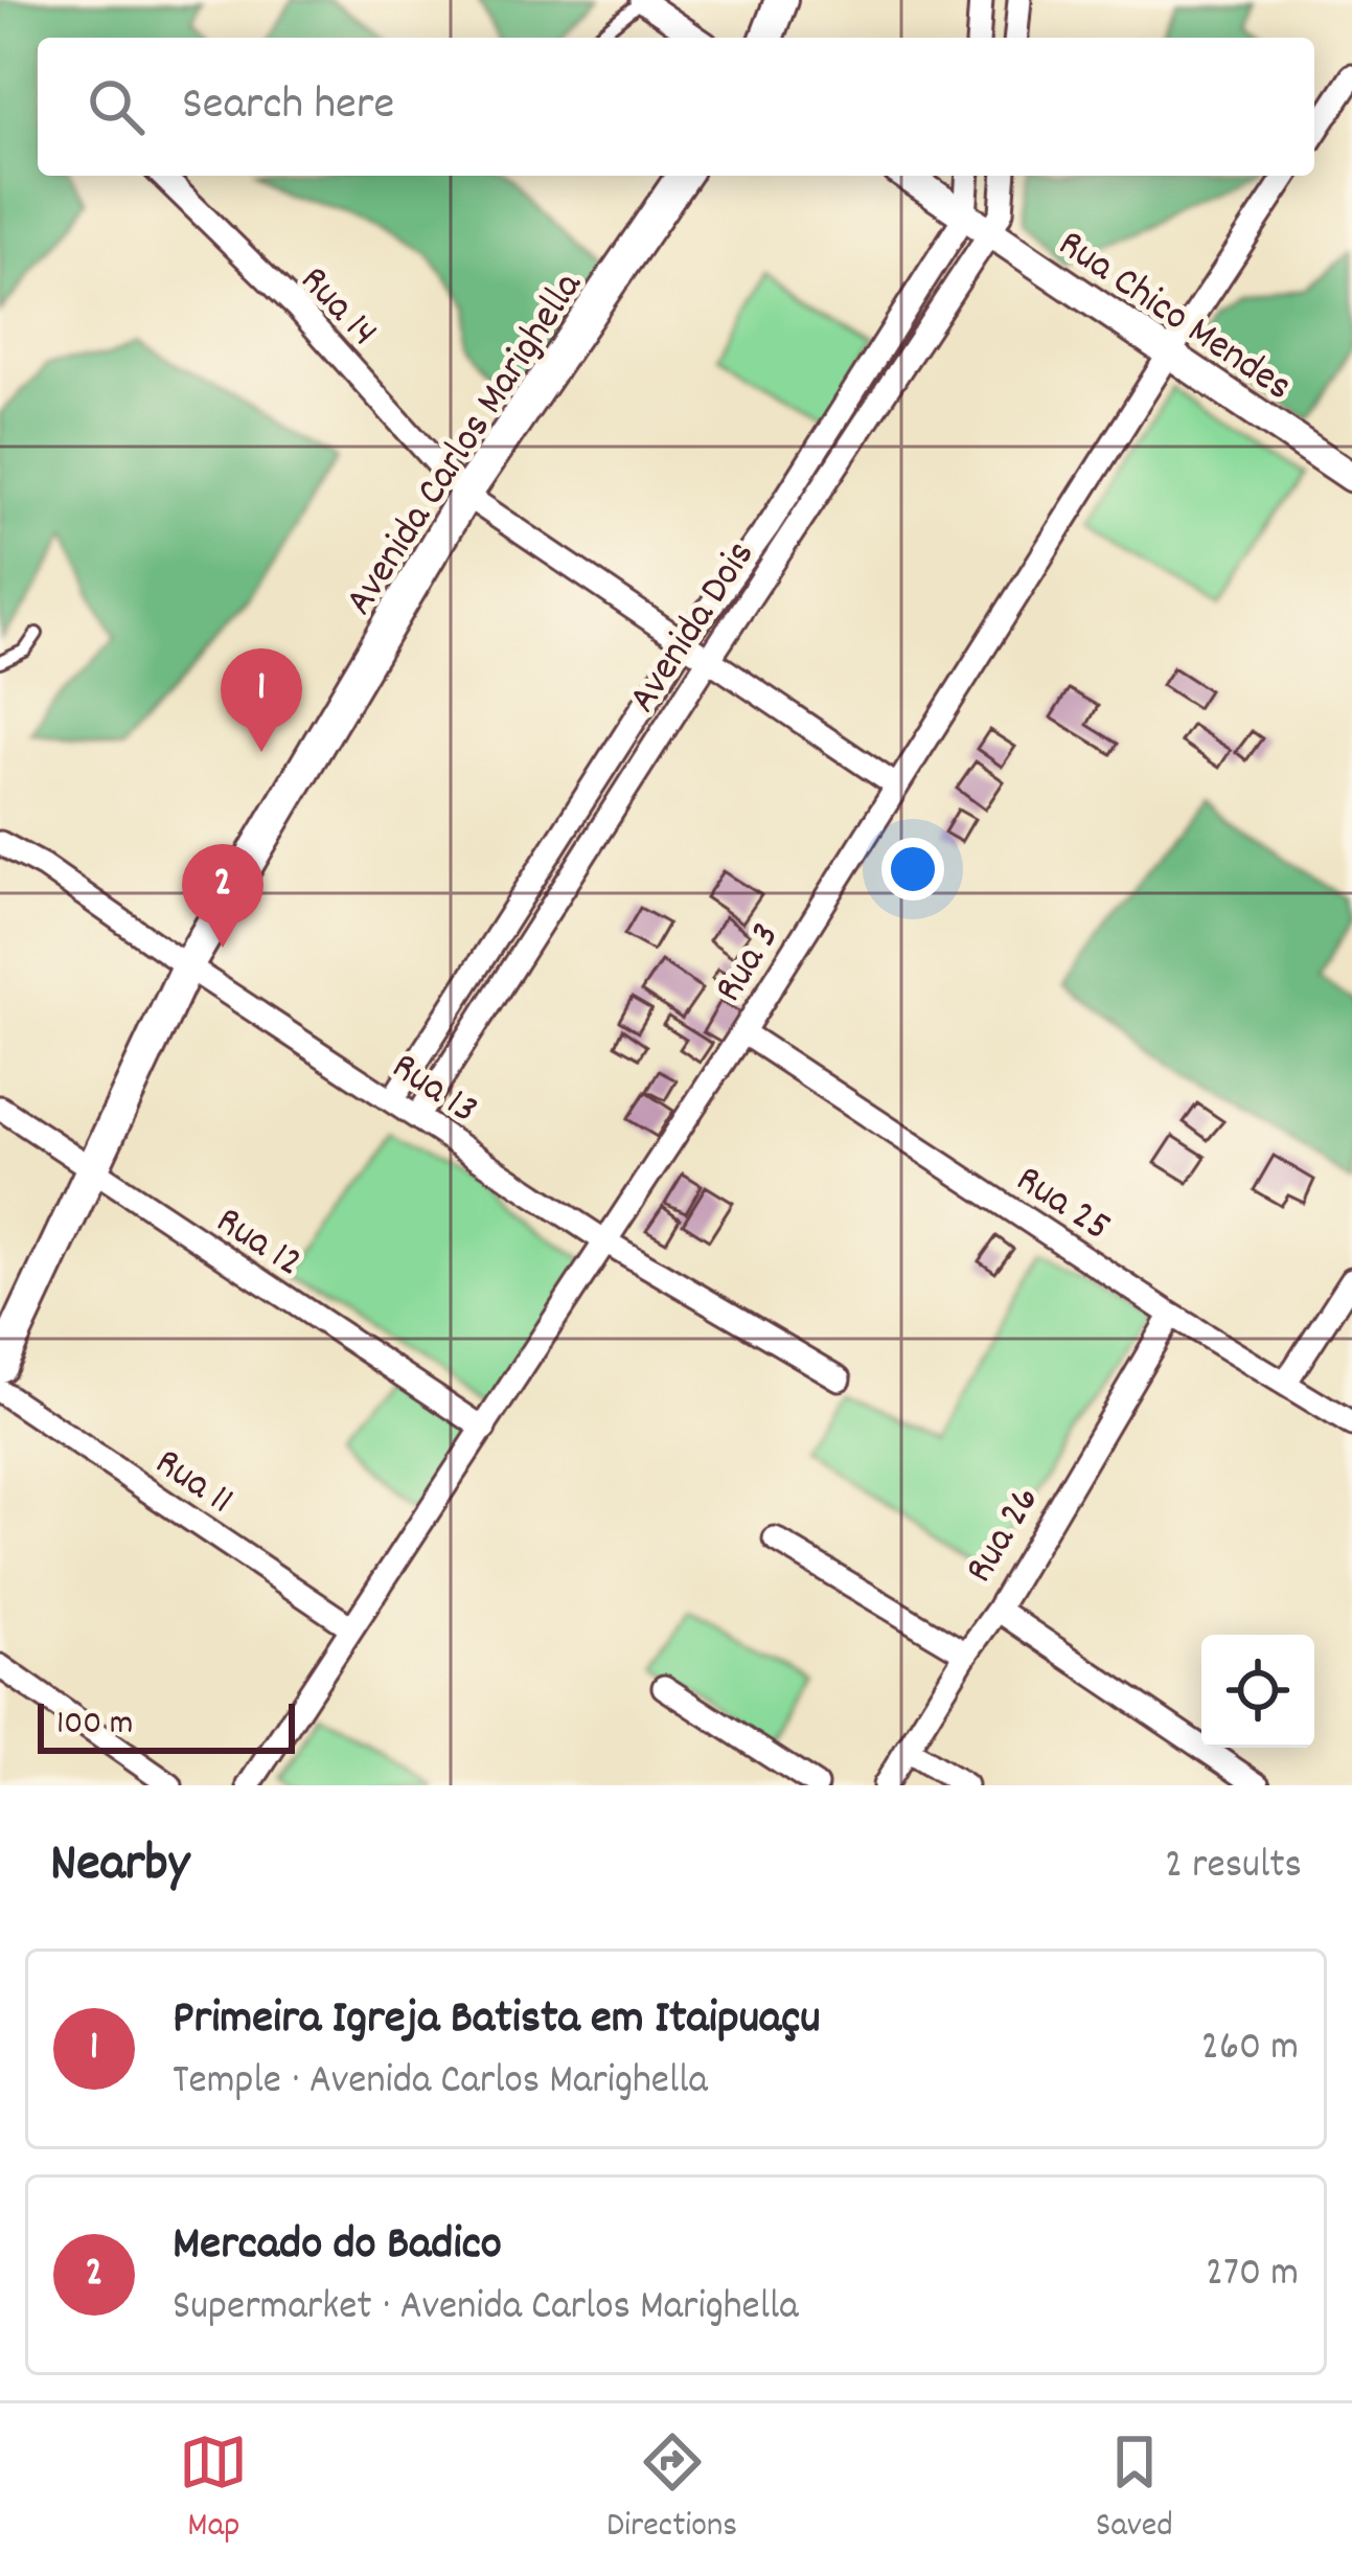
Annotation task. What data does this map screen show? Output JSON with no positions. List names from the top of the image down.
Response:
{
  "streets": {
    "main road": ["Rua Chico Mendes", "Avenida Carlos Marighella"],
    "street": [
      "Rua 14",
      "Avenida Dois",
      "Rua 3",
      "Rua 13",
      "Rua 25",
      "Rua 12",
      "Rua 11",
      "Rua 26"
    ]
  },
  "crossings": [
    ["Rua 14", "Avenida Carlos Marighella"],
    ["Rua 14", "Avenida Dois"],
    ["Rua 14", "Rua 3"],
    ["Rua Chico Mendes", "Avenida Dois"],
    ["Rua Chico Mendes", "Rua 3"],
    ["Avenida Carlos Marighella", "Rua 13"],
    ["Avenida Carlos Marighella", "Rua 12"],
    ["Avenida Dois", "Rua 13"],
    ["Rua 3", "Rua 13"],
    ["Rua 3", "Rua 25"],
    ["Rua 3", "Rua 12"],
    ["Rua 3", "Rua 11"],
    ["Rua 25", "Rua 26"]
  ],
  "scale_bar": "100 m",
  "page": {
    "search": "Search here",
    "pins": ["1", "2"],
    "scale": "100 m",
    "heading": ["Nearby", "2 results"],
    "list": [
      {
        "mark": "1",
        "name": "Primeira Igreja Batista em Itaipuaçu",
        "note": "Temple · Avenida Carlos Marighella",
        "value": "260 m"
      },
      {
        "mark": "2",
        "name": "Mercado do Badico",
        "note": "Supermarket · Avenida Carlos Marighella",
        "value": "270 m"
      }
    ],
    "nav": ["Map", "Directions", "Saved"]
  }
}
